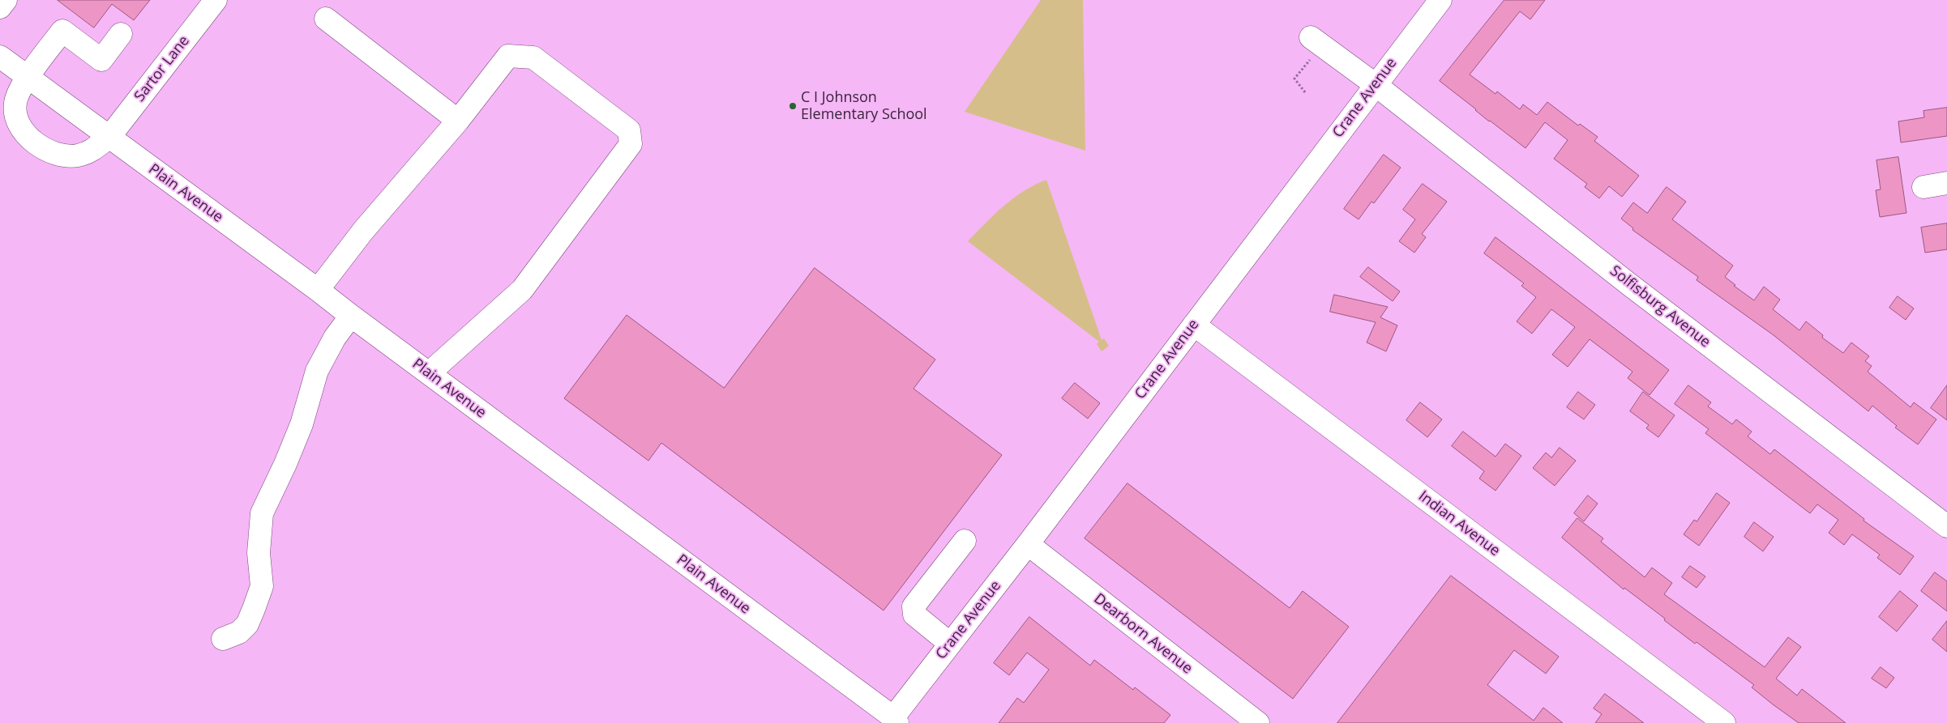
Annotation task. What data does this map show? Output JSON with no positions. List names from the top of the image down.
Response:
{
  "streets": {
    "street": [
      "Sartor Lane",
      "Crane Avenue",
      "Plain Avenue",
      "Solfisburg Avenue",
      "Indian Avenue",
      "Dearborn Avenue"
    ]
  },
  "crossings": [
    ["Sartor Lane", "Plain Avenue"],
    ["Crane Avenue", "Plain Avenue"],
    ["Crane Avenue", "Solfisburg Avenue"],
    ["Crane Avenue", "Indian Avenue"],
    ["Crane Avenue", "Dearborn Avenue"]
  ],
  "places": ["C I Johnson Elementary School"]
}
